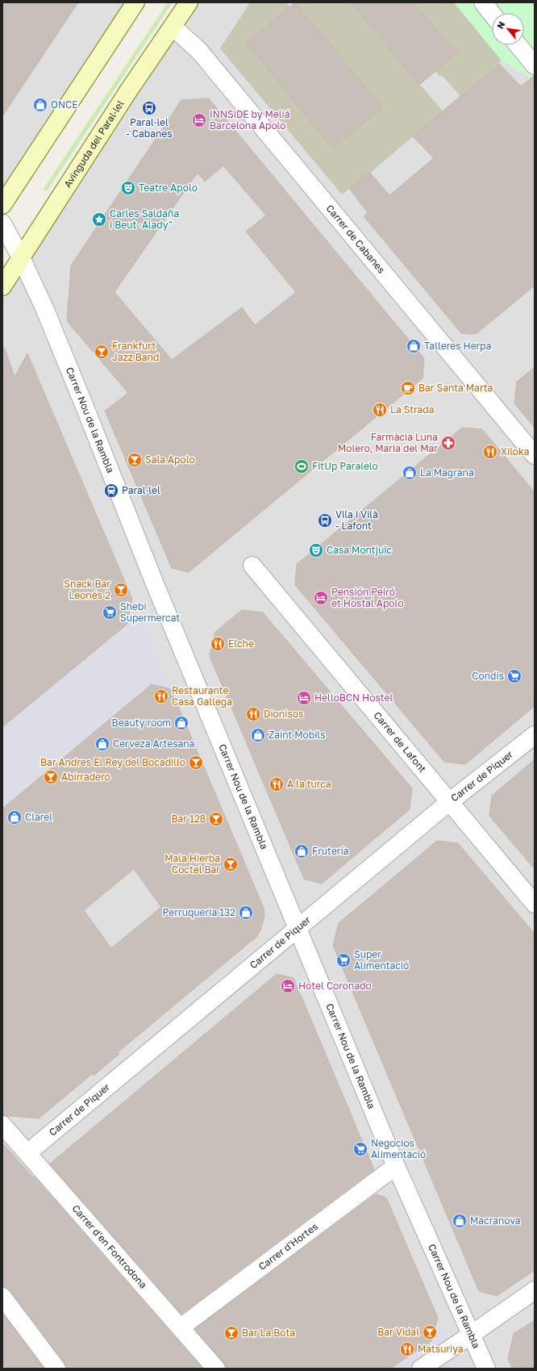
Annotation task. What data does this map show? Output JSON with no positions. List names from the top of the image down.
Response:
{
  "streets": {
    "main road": ["Avinguda del Paral·lel"],
    "street": [
      "Carrer de Cabanes",
      "Carrer Nou de la Rambla",
      "Carrer de Lafont",
      "Carrer de Piquer",
      "Carrer d'en Fontrodona",
      "Carrer d'Hortes"
    ]
  },
  "crossings": [
    ["Avinguda del Paral·lel", "Carrer de Cabanes"],
    ["Avinguda del Paral·lel", "Carrer Nou de la Rambla"],
    ["Carrer Nou de la Rambla", "Carrer de Piquer"],
    ["Carrer Nou de la Rambla", "Carrer d'Hortes"],
    ["Carrer de Lafont", "Carrer de Piquer"],
    ["Carrer de Piquer", "Carrer d'en Fontrodona"],
    ["Carrer d'en Fontrodona", "Carrer d'Hortes"]
  ],
  "places": {
    "shop": [
      "ONCE",
      "Talleres Herpa",
      "La Magrana",
      "Beauty room",
      "Zaint Mobils",
      "Cerveza Artesana",
      "Clarel",
      "Frutería",
      "Perruqueria 132",
      "Macranova"
    ],
    "bus stop": ["Paral·lel - Cabanes", "Vila i Vilà - Lafont"],
    "hotel": [
      "INNSiDE by Meliá Barcelona Apolo",
      "Pensión Peiró et Hostal Apolo",
      "HelloBCN Hostel",
      "Hotel Coronado"
    ],
    "theatre": ["Teatre Apolo", "Casa Montjuïc"],
    "place": ["Carles Saldaña i Beut ·Alady\""],
    "bar": [
      "Frankfurt Jazz Band",
      "Sala Apolo",
      "Snack Bar Leonés 2",
      "Bar Andres El Rey del Bocadillo",
      "Abirradero",
      "Bar 128",
      "Mala Hierba Coctel Bar",
      "Bar Vidal",
      "Bar La Bota"
    ],
    "cafe": ["Bar Santa Marta"],
    "restaurant": [
      "La Strada",
      "Xiloka",
      "Elche",
      "Restaurante Casa Gallega",
      "Dionisos",
      "A la turca",
      "Matsuriya"
    ],
    "pharmacy": ["Farmàcia Luna Molero, Maria del Mar"],
    "sports": ["FitUp Paralelo"],
    "station": ["Paral·lel"],
    "supermarket": [
      "Shebi Supermercat",
      "Condis",
      "Super Alimentació",
      "Negocios Alimentació"
    ]
  },
  "north": "top left"
}
